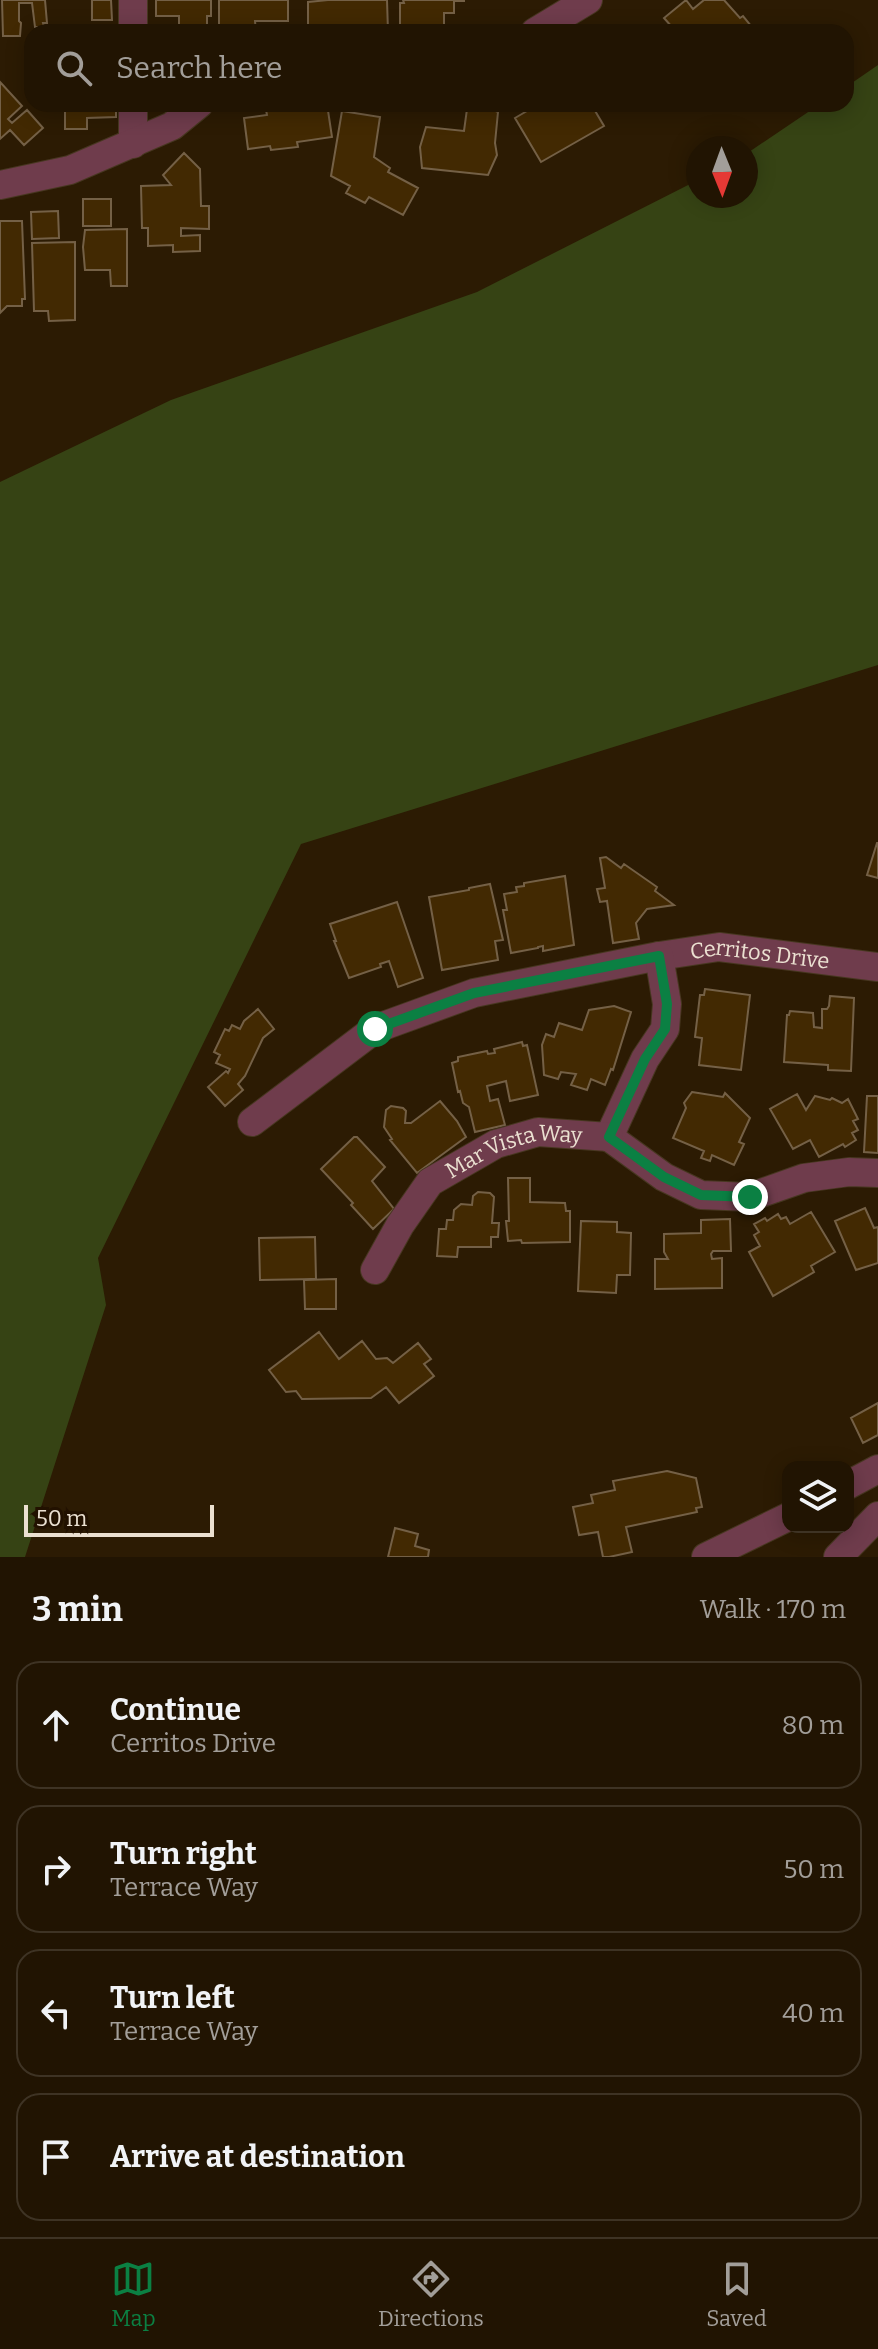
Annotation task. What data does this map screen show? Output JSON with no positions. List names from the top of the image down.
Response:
{
  "streets": {
    "street": ["Cerritos Drive", "Mar Vista Way"]
  },
  "scale_bar": "50 m",
  "north": "bottom",
  "page": {
    "search": "Search here",
    "scale": "50 m",
    "heading": ["3 min", "Walk · 170 m"],
    "list": [
      ["Continue", "Cerritos Drive", "80 m"],
      ["Turn right", "Terrace Way", "50 m"],
      ["Turn left", "Terrace Way", "40 m"],
      "Arrive at destination"
    ],
    "nav": ["Map", "Directions", "Saved"]
  }
}
